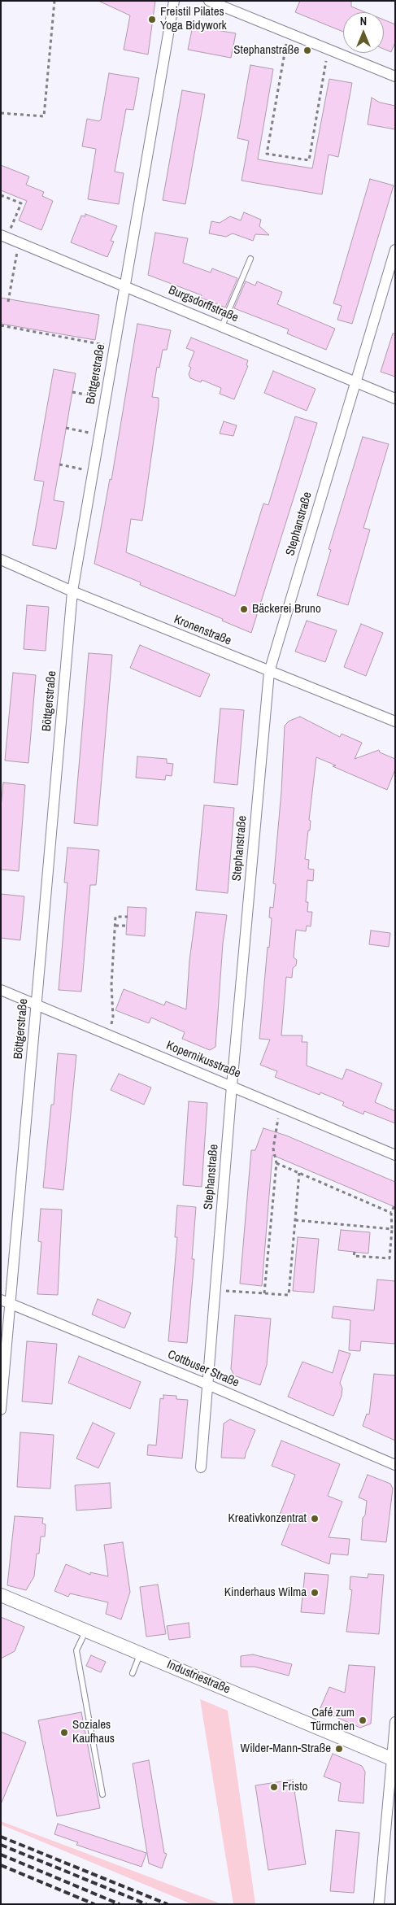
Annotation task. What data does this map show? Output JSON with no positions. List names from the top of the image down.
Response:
{
  "streets": {
    "street": [
      "Burgsdorffstraße",
      "Böttgerstraße",
      "Stephanstraße",
      "Kronenstraße",
      "Kopernikusstraße",
      "Cottbuser Straße",
      "Industriestraße"
    ]
  },
  "crossings": [
    ["Burgsdorffstraße", "Böttgerstraße"],
    ["Burgsdorffstraße", "Stephanstraße"],
    ["Böttgerstraße", "Kronenstraße"],
    ["Böttgerstraße", "Kopernikusstraße"],
    ["Böttgerstraße", "Cottbuser Straße"],
    ["Stephanstraße", "Kronenstraße"],
    ["Stephanstraße", "Kopernikusstraße"],
    ["Stephanstraße", "Cottbuser Straße"]
  ],
  "places": [
    "Freistil Pilates Yoga Bidywork",
    "Stephanstraße",
    "Bäckerei Bruno",
    "Kreativkonzentrat",
    "Kinderhaus Wilma",
    "Café zum Türmchen",
    "Soziales Kaufhaus",
    "Wilder-Mann-Straße",
    "Fristo"
  ],
  "north": "top"
}
